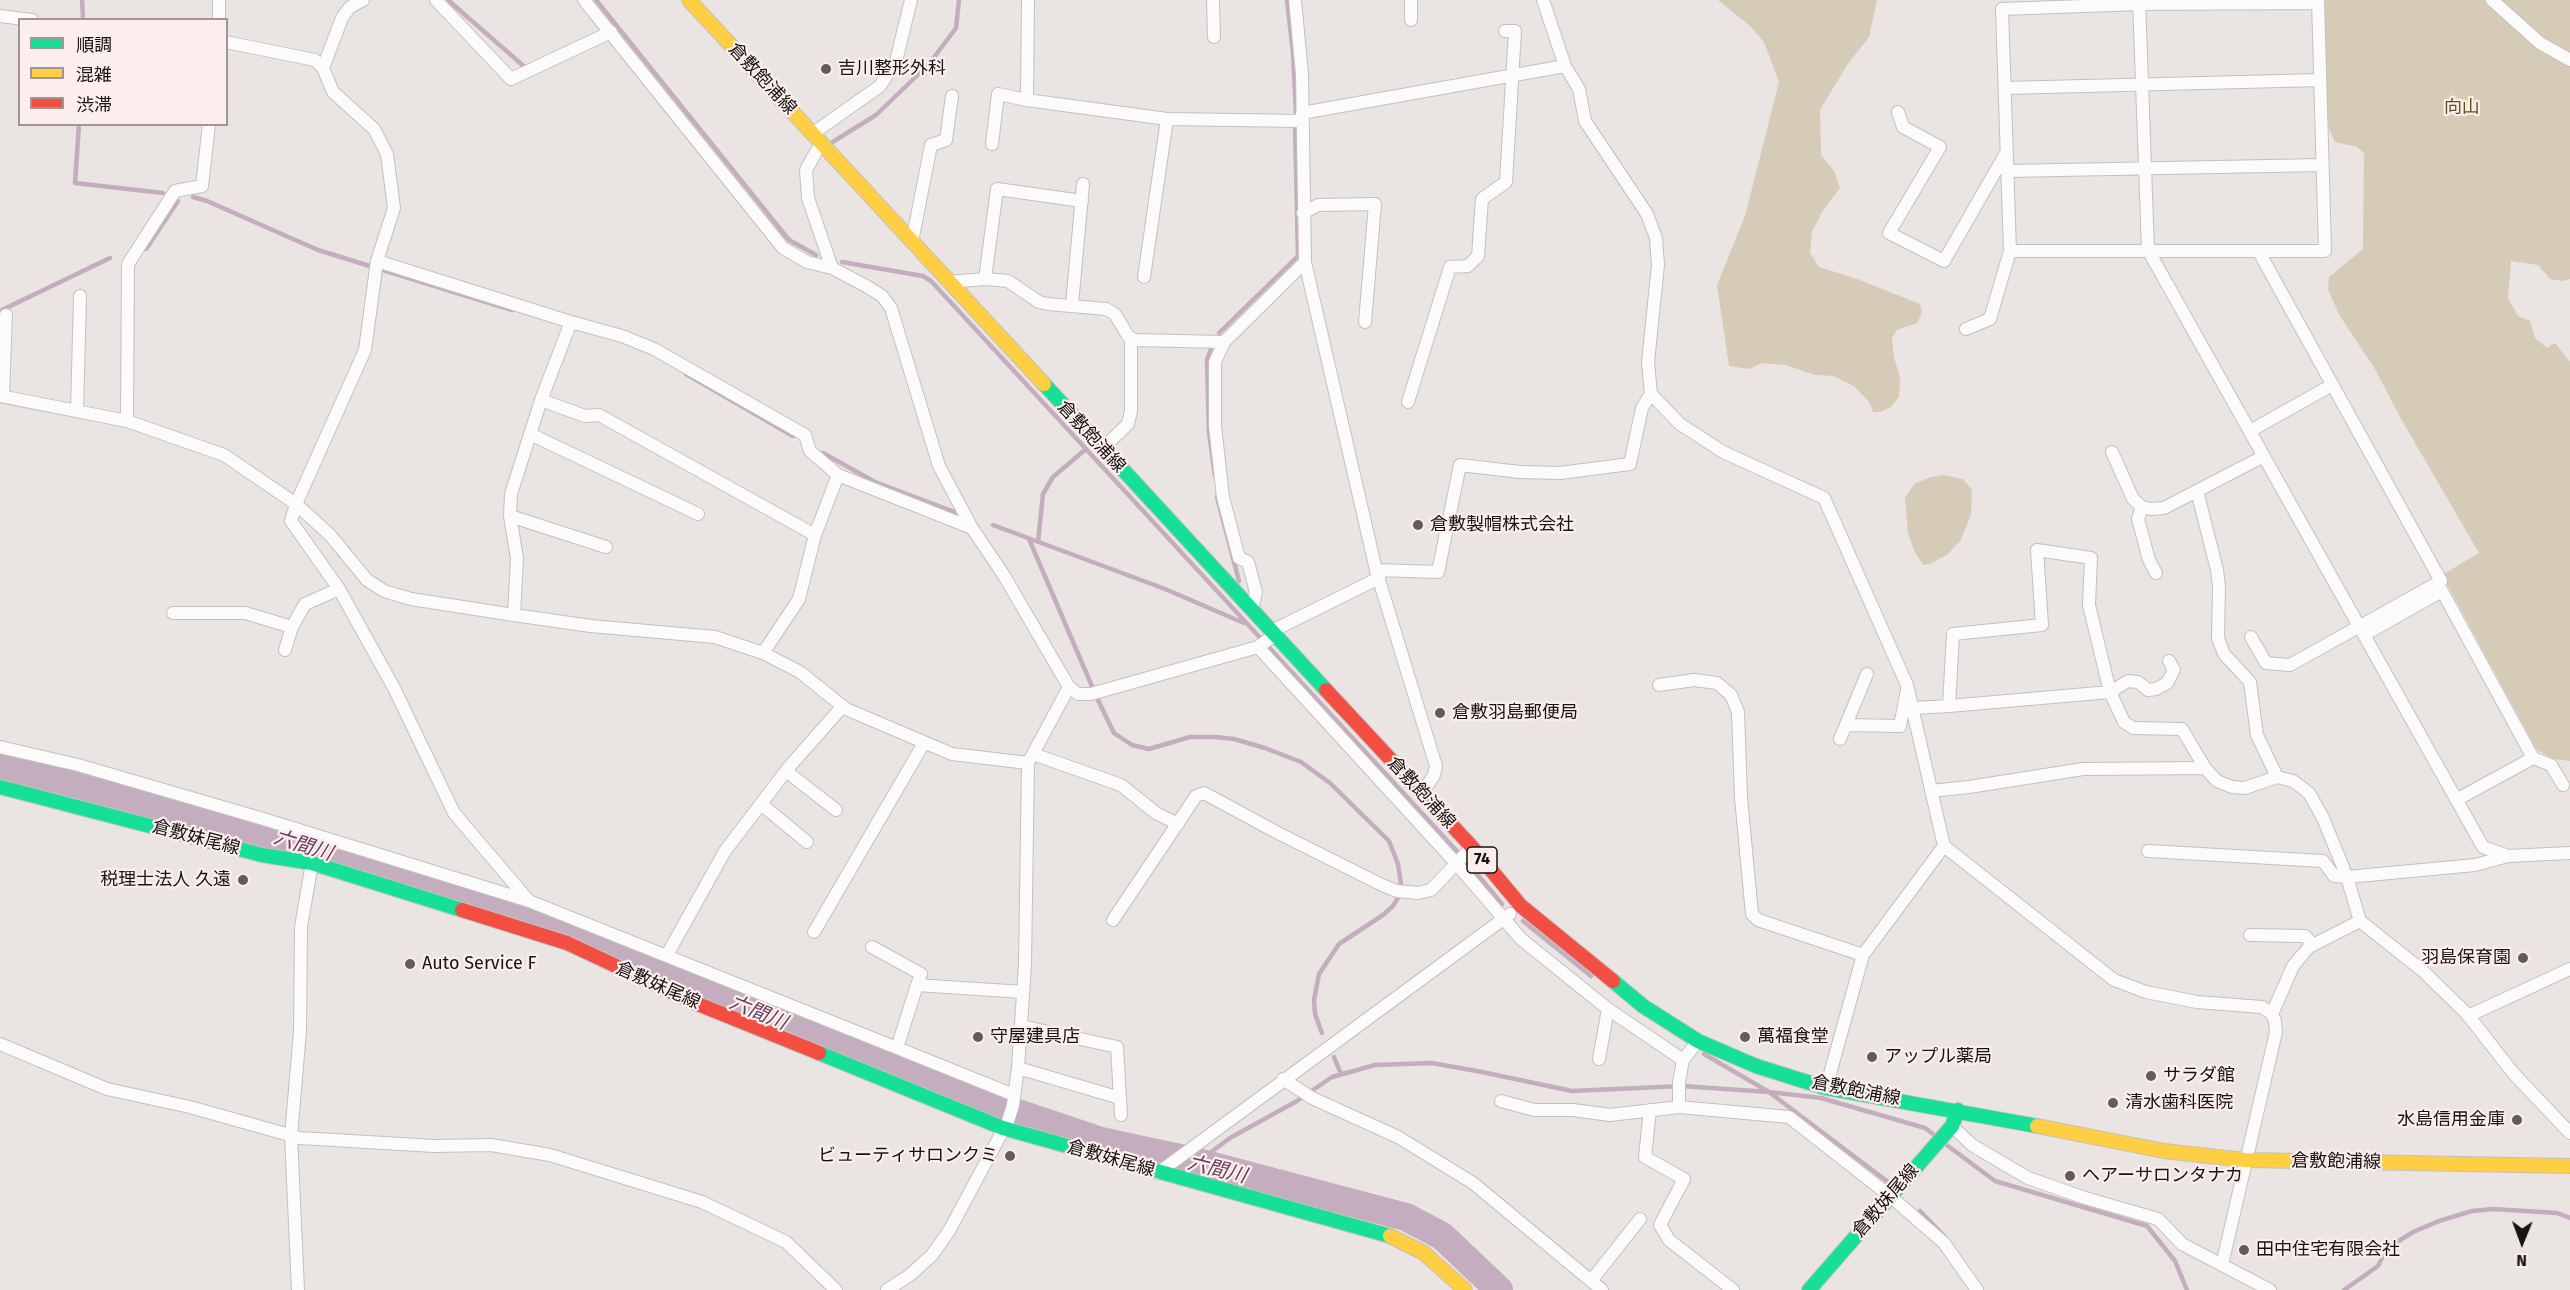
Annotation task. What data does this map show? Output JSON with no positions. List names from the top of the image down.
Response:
{
  "streets": {
    "main road": ["倉敷飽浦線", "倉敷妹尾線", "74"]
  },
  "crossings": [
    ["倉敷飽浦線", "倉敷妹尾線"]
  ],
  "water": ["六間川"],
  "parks": ["向山"],
  "places": [
    "吉川整形外科",
    "倉敷製帽株式会社",
    "倉敷羽島郵便局",
    "税理士法人 久遠",
    "羽島保育園",
    "Auto Service F",
    "守屋建具店",
    "萬福食堂",
    "アップル薬局",
    "サラダ館",
    "清水歯科医院",
    "水島信用金庫",
    "ビューティサロンクミ",
    "ヘアーサロンタナカ",
    "田中住宅有限会社"
  ],
  "legend": ["順調", "混雑", "渋滞"],
  "north": "bottom"
}
